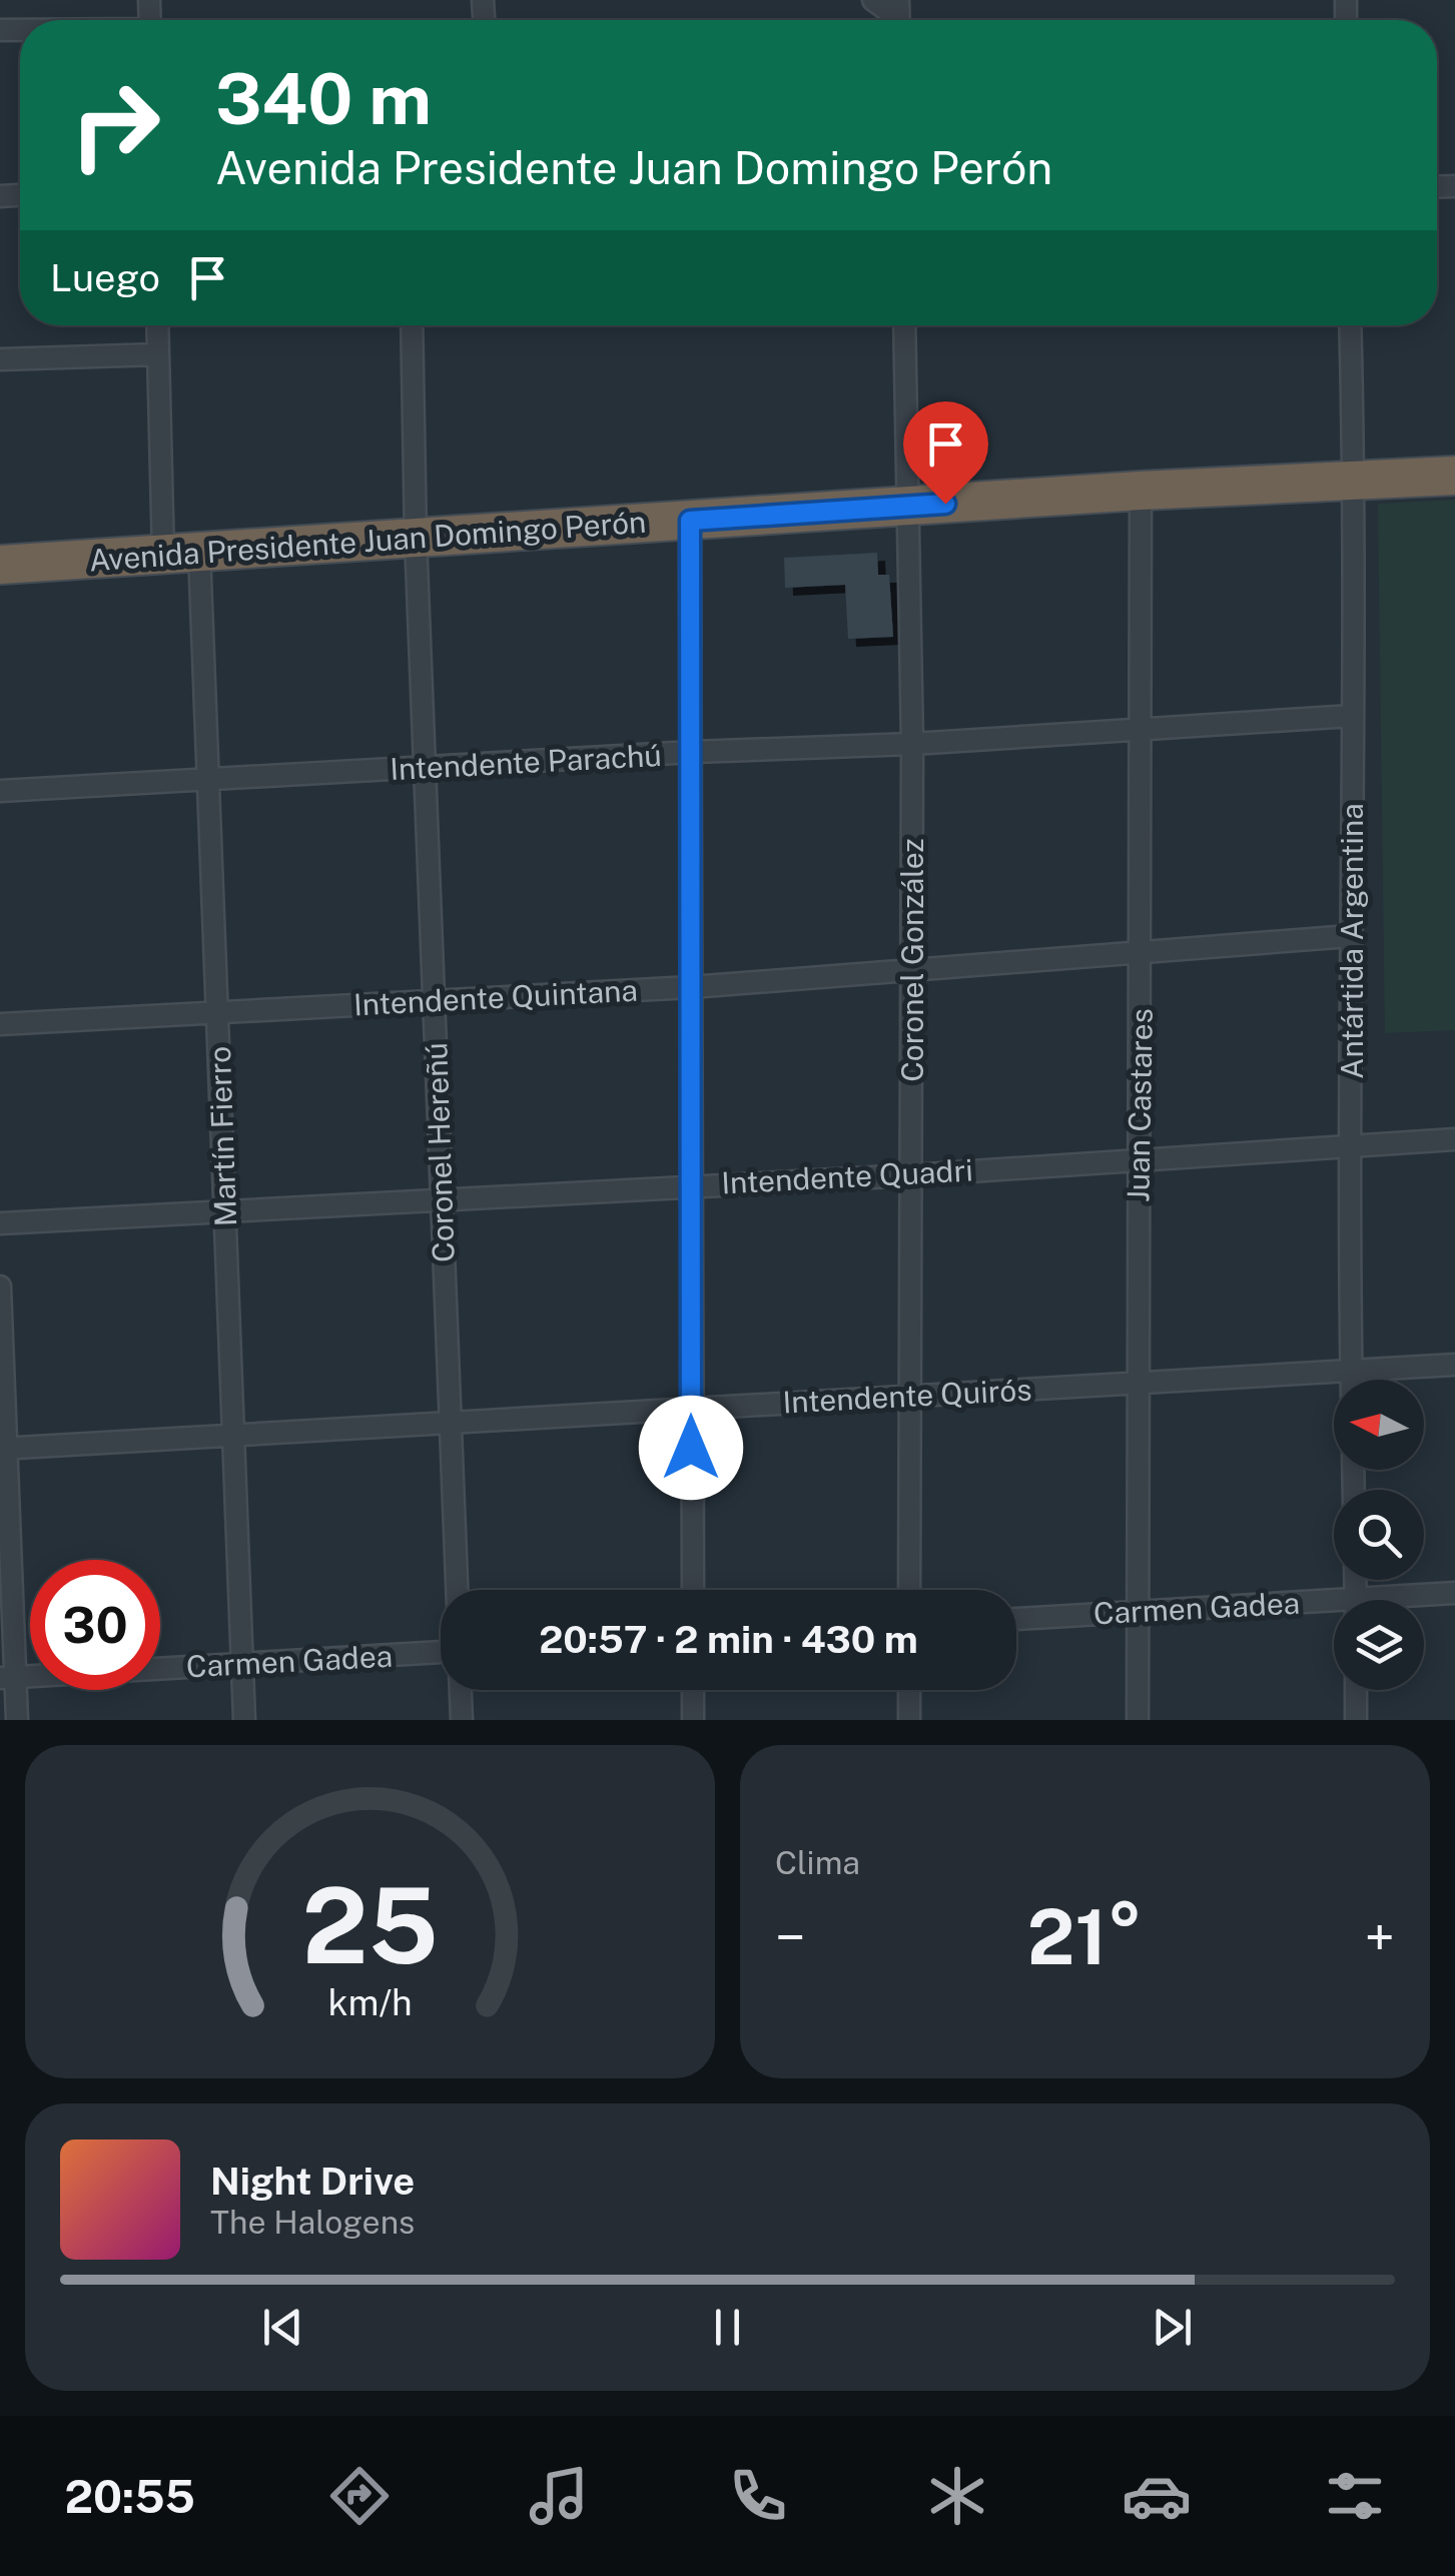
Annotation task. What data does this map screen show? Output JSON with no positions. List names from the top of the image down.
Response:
{
  "streets": {
    "highway": ["Avenida Presidente Juan Domingo Perón"],
    "street": [
      "Intendente Parachú",
      "Antártida Argentina",
      "Coronel González",
      "Intendente Quintana",
      "Juan Castares",
      "Martín Fierro",
      "Coronel Hereñú",
      "Intendente Quadri",
      "Intendente Quirós",
      "Carmen Gadea"
    ]
  },
  "crossings": [
    ["Avenida Presidente Juan Domingo Perón", "Antártida Argentina"],
    ["Avenida Presidente Juan Domingo Perón", "Coronel González"],
    ["Avenida Presidente Juan Domingo Perón", "Juan Castares"],
    ["Avenida Presidente Juan Domingo Perón", "Martín Fierro"],
    ["Avenida Presidente Juan Domingo Perón", "Coronel Hereñú"],
    ["Intendente Parachú", "Antártida Argentina"],
    ["Intendente Parachú", "Coronel González"],
    ["Intendente Parachú", "Juan Castares"],
    ["Intendente Parachú", "Martín Fierro"],
    ["Intendente Parachú", "Coronel Hereñú"],
    ["Antártida Argentina", "Intendente Quintana"],
    ["Antártida Argentina", "Intendente Quadri"],
    ["Antártida Argentina", "Intendente Quirós"],
    ["Coronel González", "Intendente Quintana"],
    ["Coronel González", "Intendente Quadri"],
    ["Coronel González", "Intendente Quirós"],
    ["Intendente Quintana", "Juan Castares"],
    ["Intendente Quintana", "Martín Fierro"],
    ["Intendente Quintana", "Coronel Hereñú"],
    ["Juan Castares", "Intendente Quadri"],
    ["Juan Castares", "Intendente Quirós"],
    ["Juan Castares", "Carmen Gadea"],
    ["Martín Fierro", "Intendente Quadri"],
    ["Martín Fierro", "Intendente Quirós"],
    ["Martín Fierro", "Carmen Gadea"],
    ["Coronel Hereñú", "Intendente Quadri"],
    ["Coronel Hereñú", "Intendente Quirós"]
  ],
  "north": "left",
  "page": {
    "turn": ["340 m", "Avenida Presidente Juan Domingo Perón"],
    "then": "Luego",
    "limit": "30",
    "trip": "20:57 · 2 min · 430 m",
    "tile": "Clima",
    "heat": ["−", "21°", "+"],
    "song": ["Night Drive", "The Halogens"],
    "tabs": "20:55",
    "gauge": ["25", "km/h"]
  }
}
